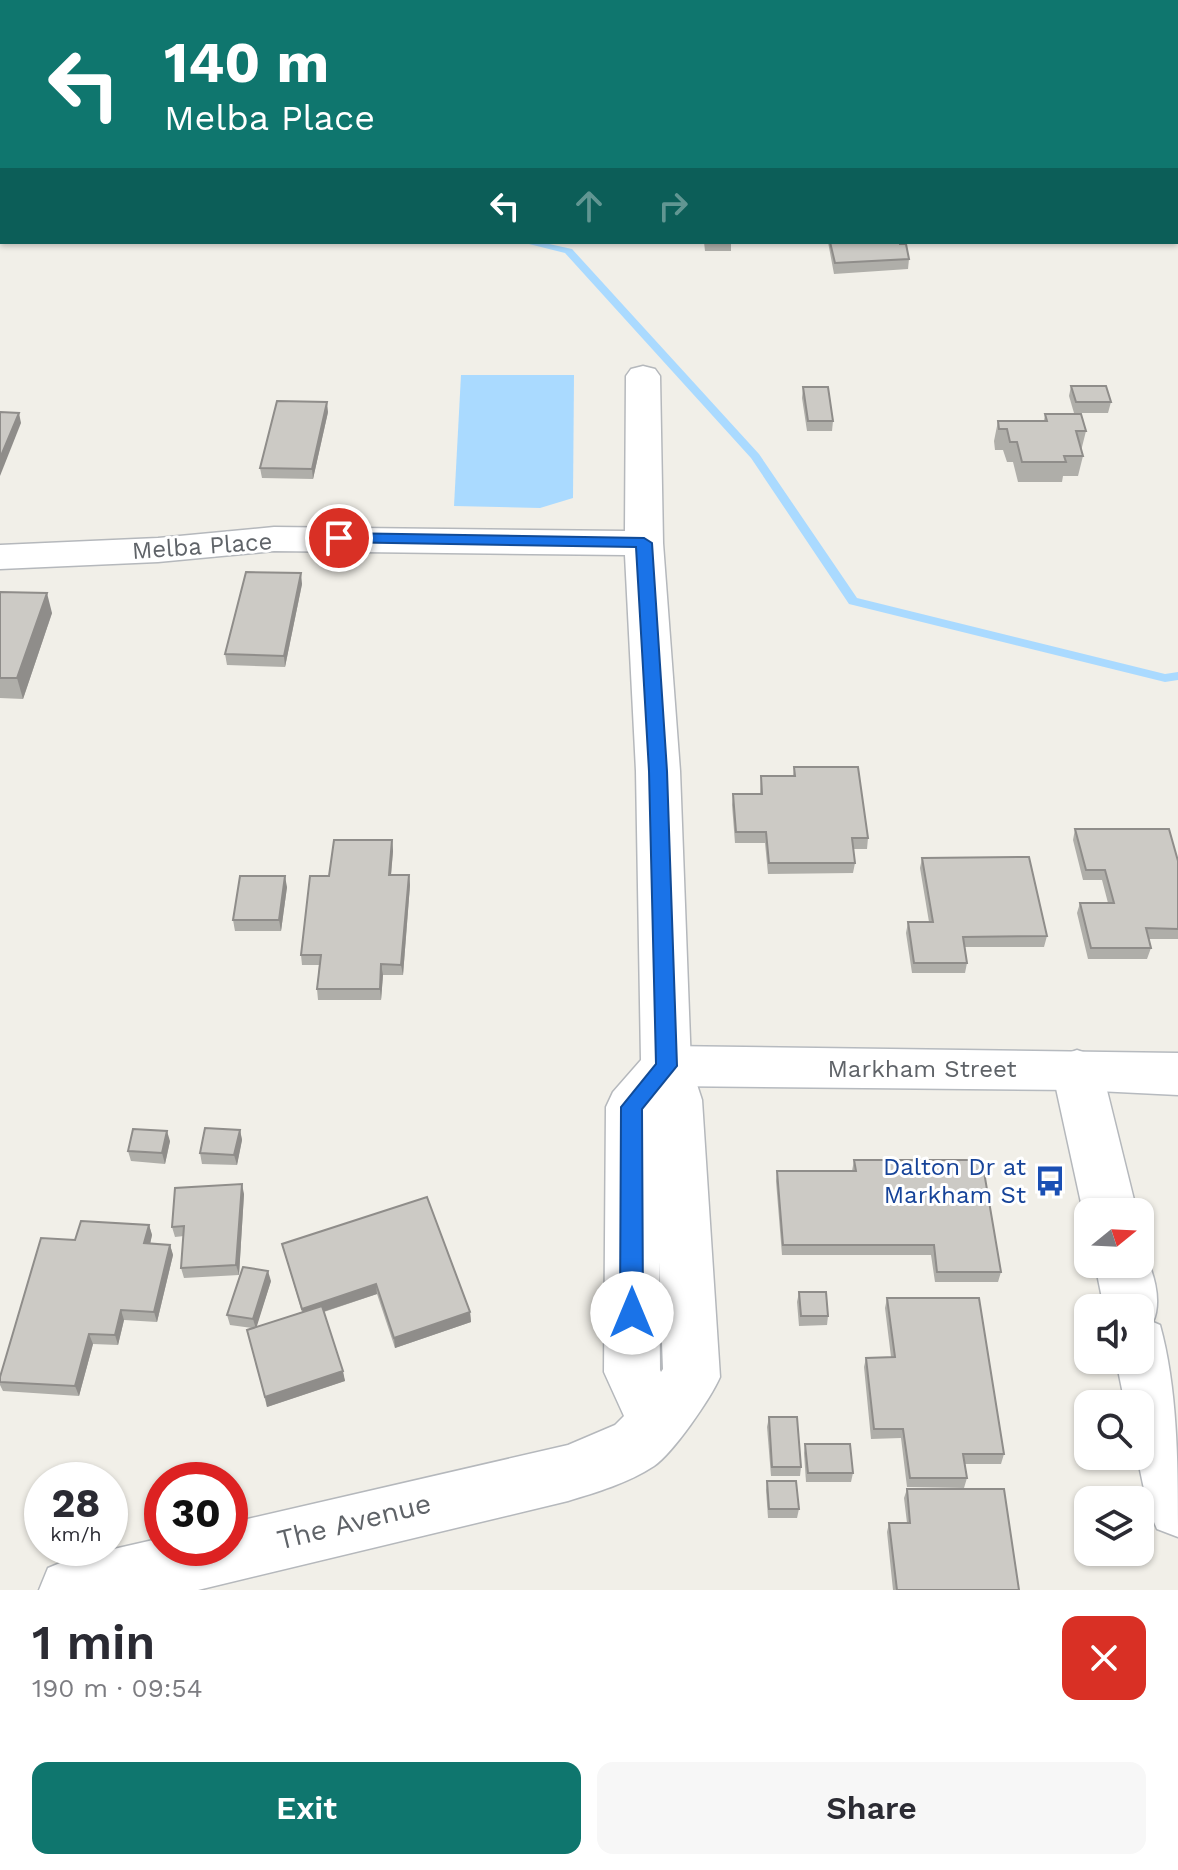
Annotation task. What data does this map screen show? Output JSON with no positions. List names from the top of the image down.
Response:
{
  "streets": {
    "street": ["Melba Place", "Markham Street", "The Avenue"]
  },
  "crossings": [
    ["Markham Street", "The Avenue"]
  ],
  "places": {
    "bus stop": ["Dalton Dr at Markham St"]
  },
  "north": "right",
  "page": {
    "turn": ["140 m", "Melba Place"],
    "speed": "28 km/h",
    "limit": "30",
    "heading": ["1 min", "190 m · 09:54"],
    "buttons": ["Exit", "Share"]
  }
}
